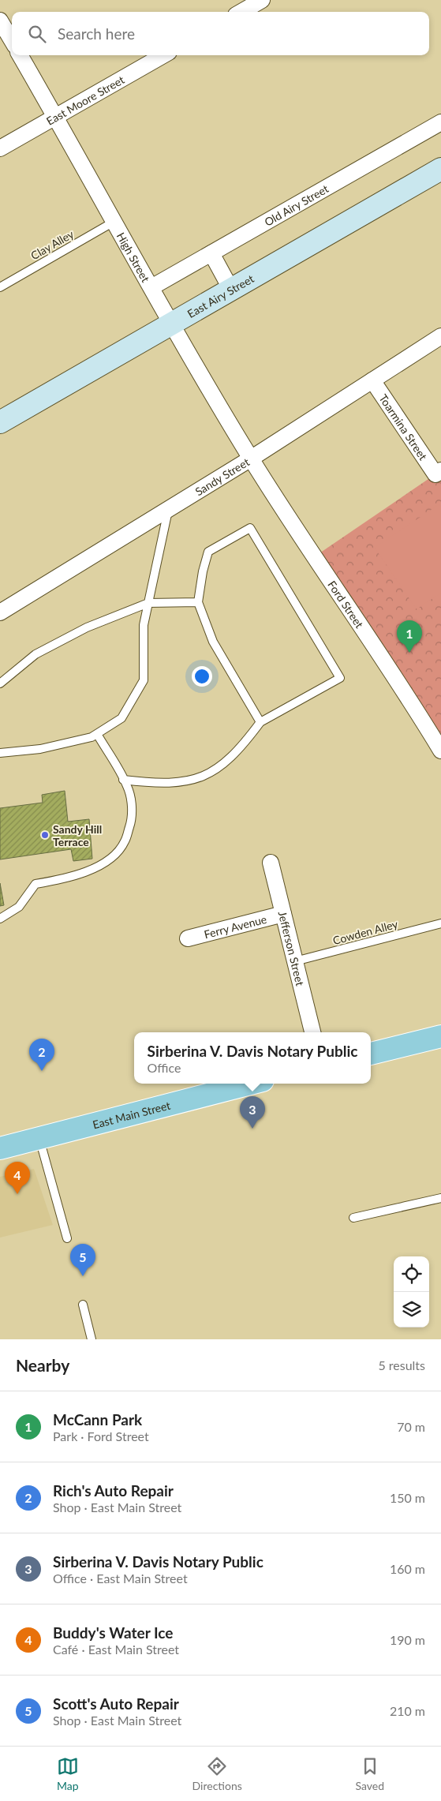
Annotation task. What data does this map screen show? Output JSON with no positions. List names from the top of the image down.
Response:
{
  "streets": {
    "main road": ["East Airy Street", "East Main Street"],
    "street": [
      "East Moore Street",
      "Old Airy Street",
      "High Street",
      "Toarmina Street",
      "Sandy Street",
      "Ford Street",
      "Ferry Avenue",
      "Jefferson Street"
    ],
    "lane": ["Clay Alley", "Cowden Alley"]
  },
  "crossings": [
    ["East Moore Street", "High Street"],
    ["Old Airy Street", "High Street"],
    ["Clay Alley", "High Street"],
    ["High Street", "East Airy Street"],
    ["High Street", "Sandy Street"],
    ["High Street", "Ford Street"],
    ["Toarmina Street", "Sandy Street"],
    ["Sandy Street", "Ford Street"],
    ["Ferry Avenue", "Jefferson Street"],
    ["Cowden Alley", "Jefferson Street"]
  ],
  "places": ["Sandy Hill Terrace"],
  "page": {
    "search": "Search here",
    "pins": [
      "1",
      "2",
      "3",
      "4",
      "5"
    ],
    "popup": ["Sirberina V. Davis Notary Public", "Office"],
    "heading": ["Nearby", "5 results"],
    "list": [
      {
        "mark": "1",
        "name": "McCann Park",
        "note": "Park · Ford Street",
        "value": "70 m"
      },
      {
        "mark": "2",
        "name": "Rich's Auto Repair",
        "note": "Shop · East Main Street",
        "value": "150 m"
      },
      {
        "mark": "3",
        "name": "Sirberina V. Davis Notary Public",
        "note": "Office · East Main Street",
        "value": "160 m"
      },
      {
        "mark": "4",
        "name": "Buddy's Water Ice",
        "note": "Café · East Main Street",
        "value": "190 m"
      },
      {
        "mark": "5",
        "name": "Scott's Auto Repair",
        "note": "Shop · East Main Street",
        "value": "210 m"
      }
    ],
    "nav": ["Map", "Directions", "Saved"]
  }
}
